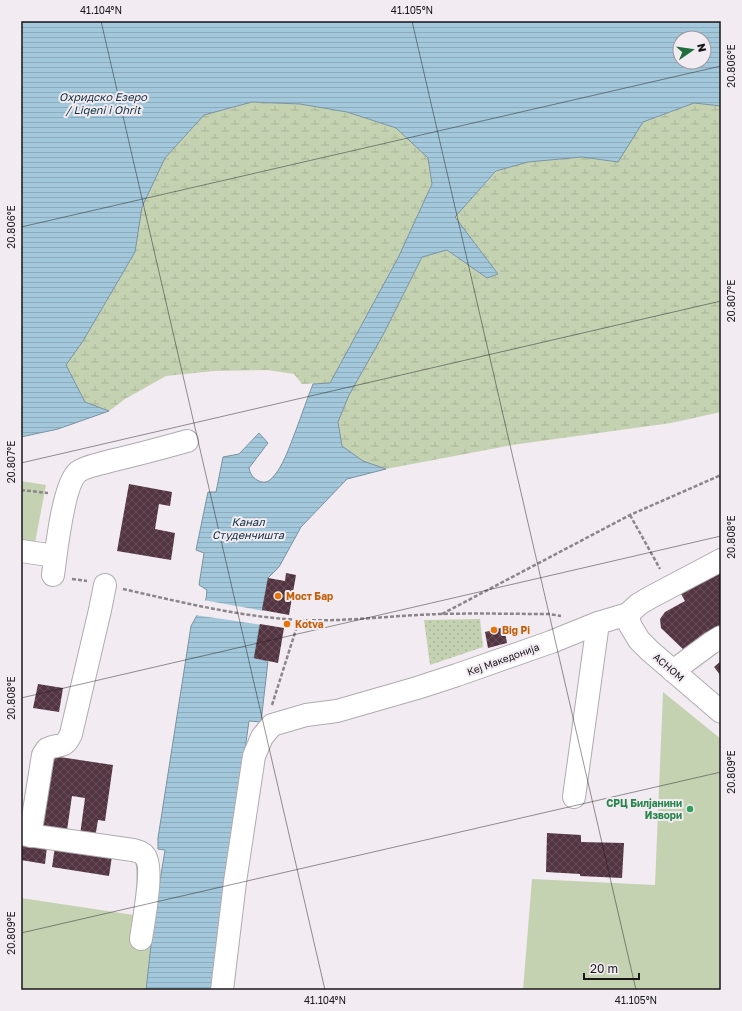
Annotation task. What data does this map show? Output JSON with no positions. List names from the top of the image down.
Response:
{
  "streets": {
    "street": ["Кеј Македонија", "АСНОМ"]
  },
  "crossings": [
    ["Кеј Македонија", "АСНОМ"]
  ],
  "water": ["Охридско Езеро / Liqeni i Ohrit", "Канал Студенчишта"],
  "places": [
    "Мост Бар",
    "Kotva",
    "Big Pi",
    "СРЦ Билјанини Извори"
  ],
  "scale_bar": "20 m",
  "north": "right",
  "coordinates": [
    "41.104°N",
    "41.105°N",
    "20.806°E",
    "20.807°E",
    "20.808°E",
    "20.809°E"
  ]
}
